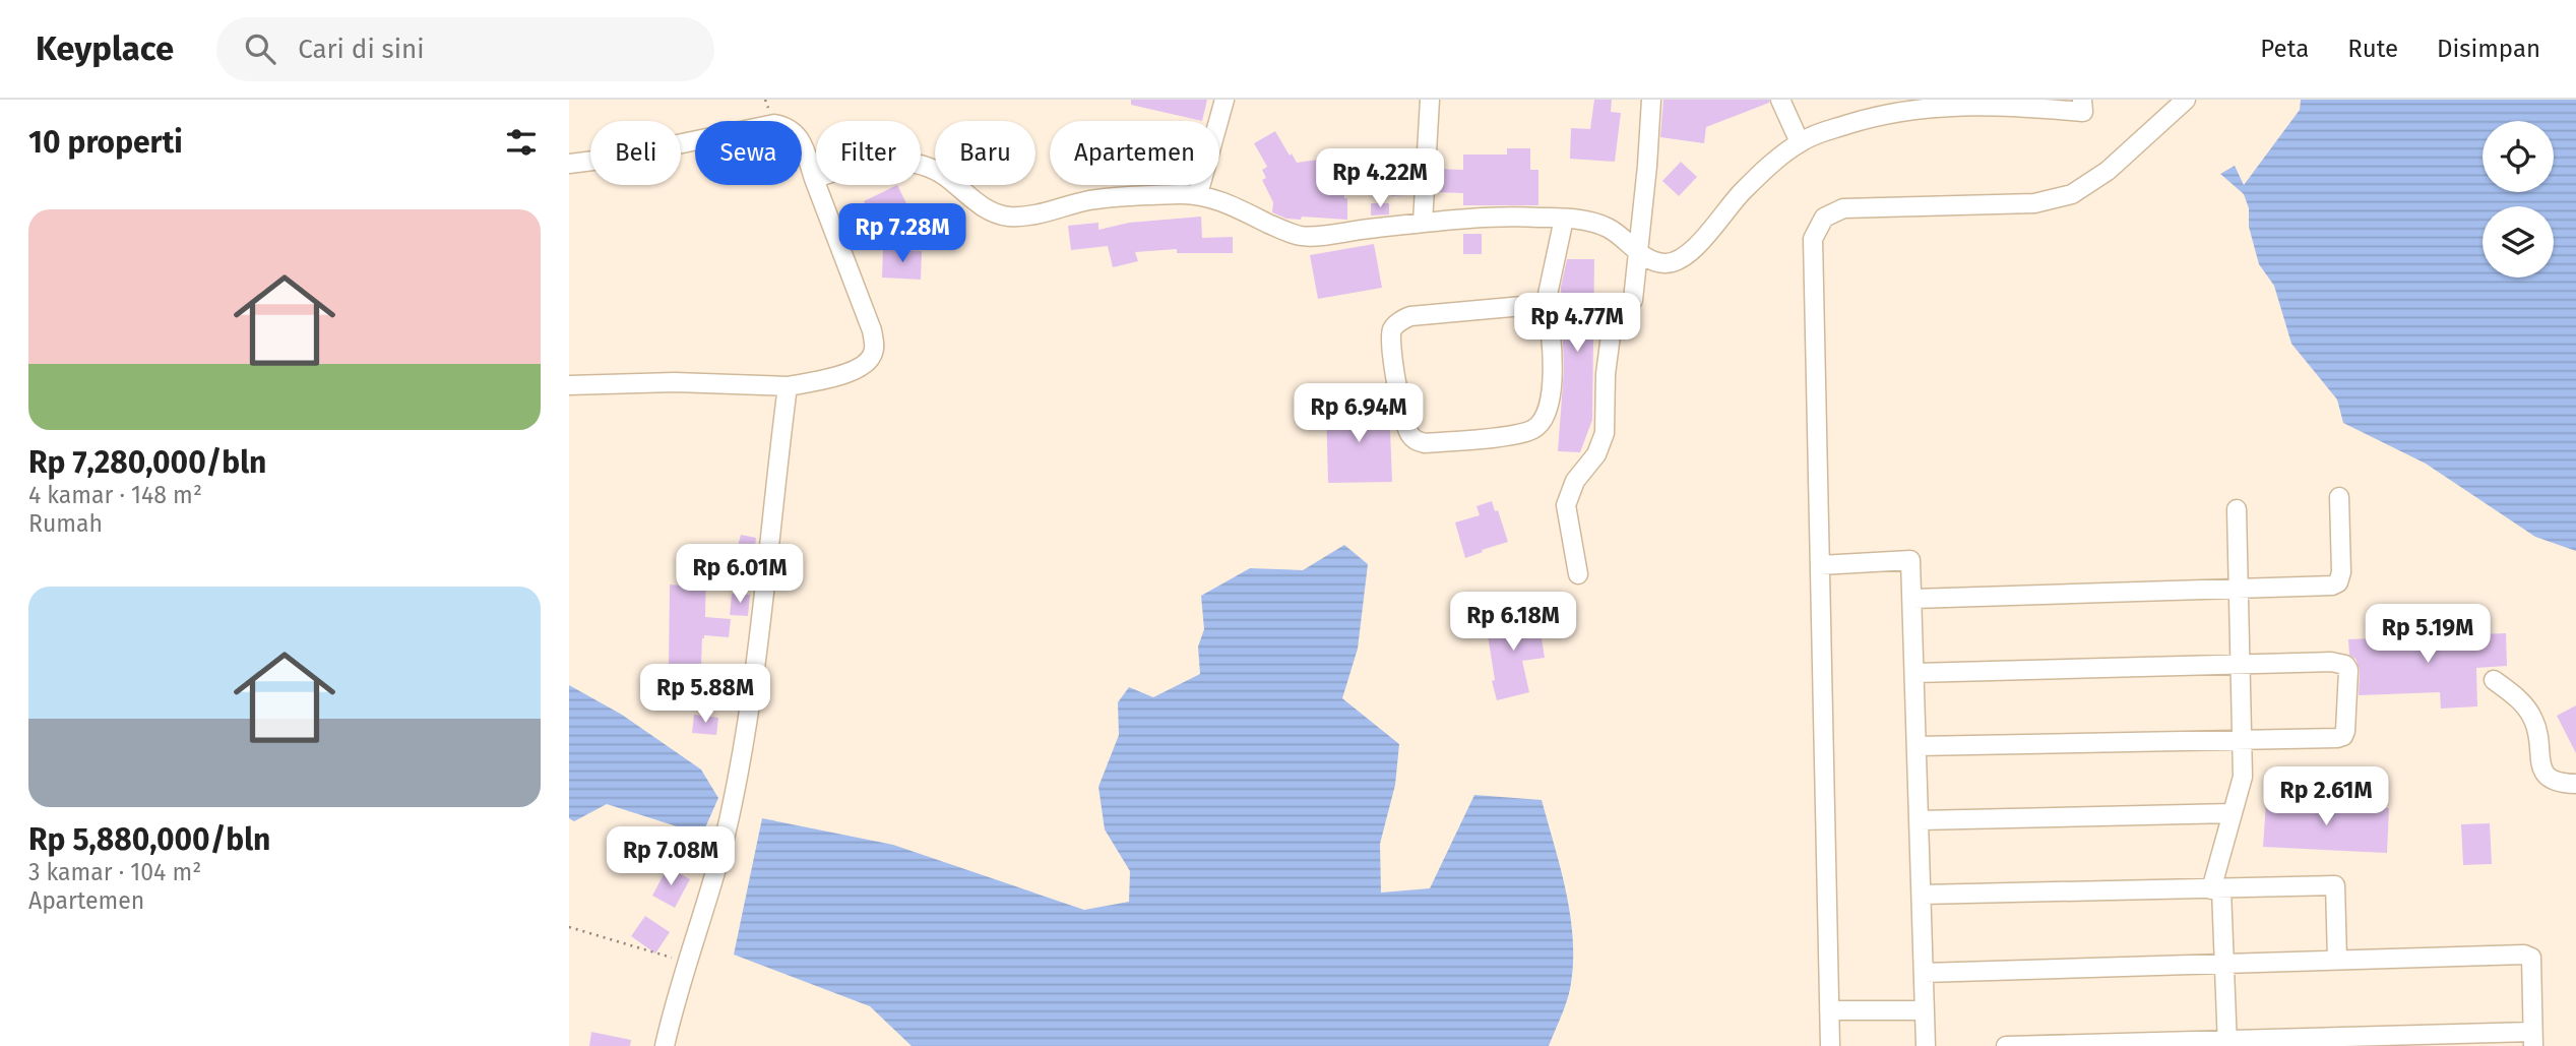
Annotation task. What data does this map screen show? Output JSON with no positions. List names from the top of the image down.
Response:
{
  "page": {
    "header": "Keyplace",
    "search": "Cari di sini",
    "nav": ["Peta", "Rute", "Disimpan"],
    "heading": "10 properti",
    "chip": [
      "Beli",
      "Sewa",
      "Filter",
      "Baru",
      "Apartemen"
    ],
    "price": [
      "Rp 4.22M",
      "Rp 7.28M",
      "Rp 4.77M",
      "Rp 6.94M",
      "Rp 6.01M",
      "Rp 6.18M",
      "Rp 5.19M",
      "Rp 5.88M",
      "Rp 2.61M",
      "Rp 7.08M"
    ],
    "list": [
      {
        "name": "Rp 7,280,000/bln",
        "note": "4 kamar · 148 m² · Rumah"
      },
      {
        "name": "Rp 5,880,000/bln",
        "note": "3 kamar · 104 m² · Apartemen"
      }
    ]
  }
}
